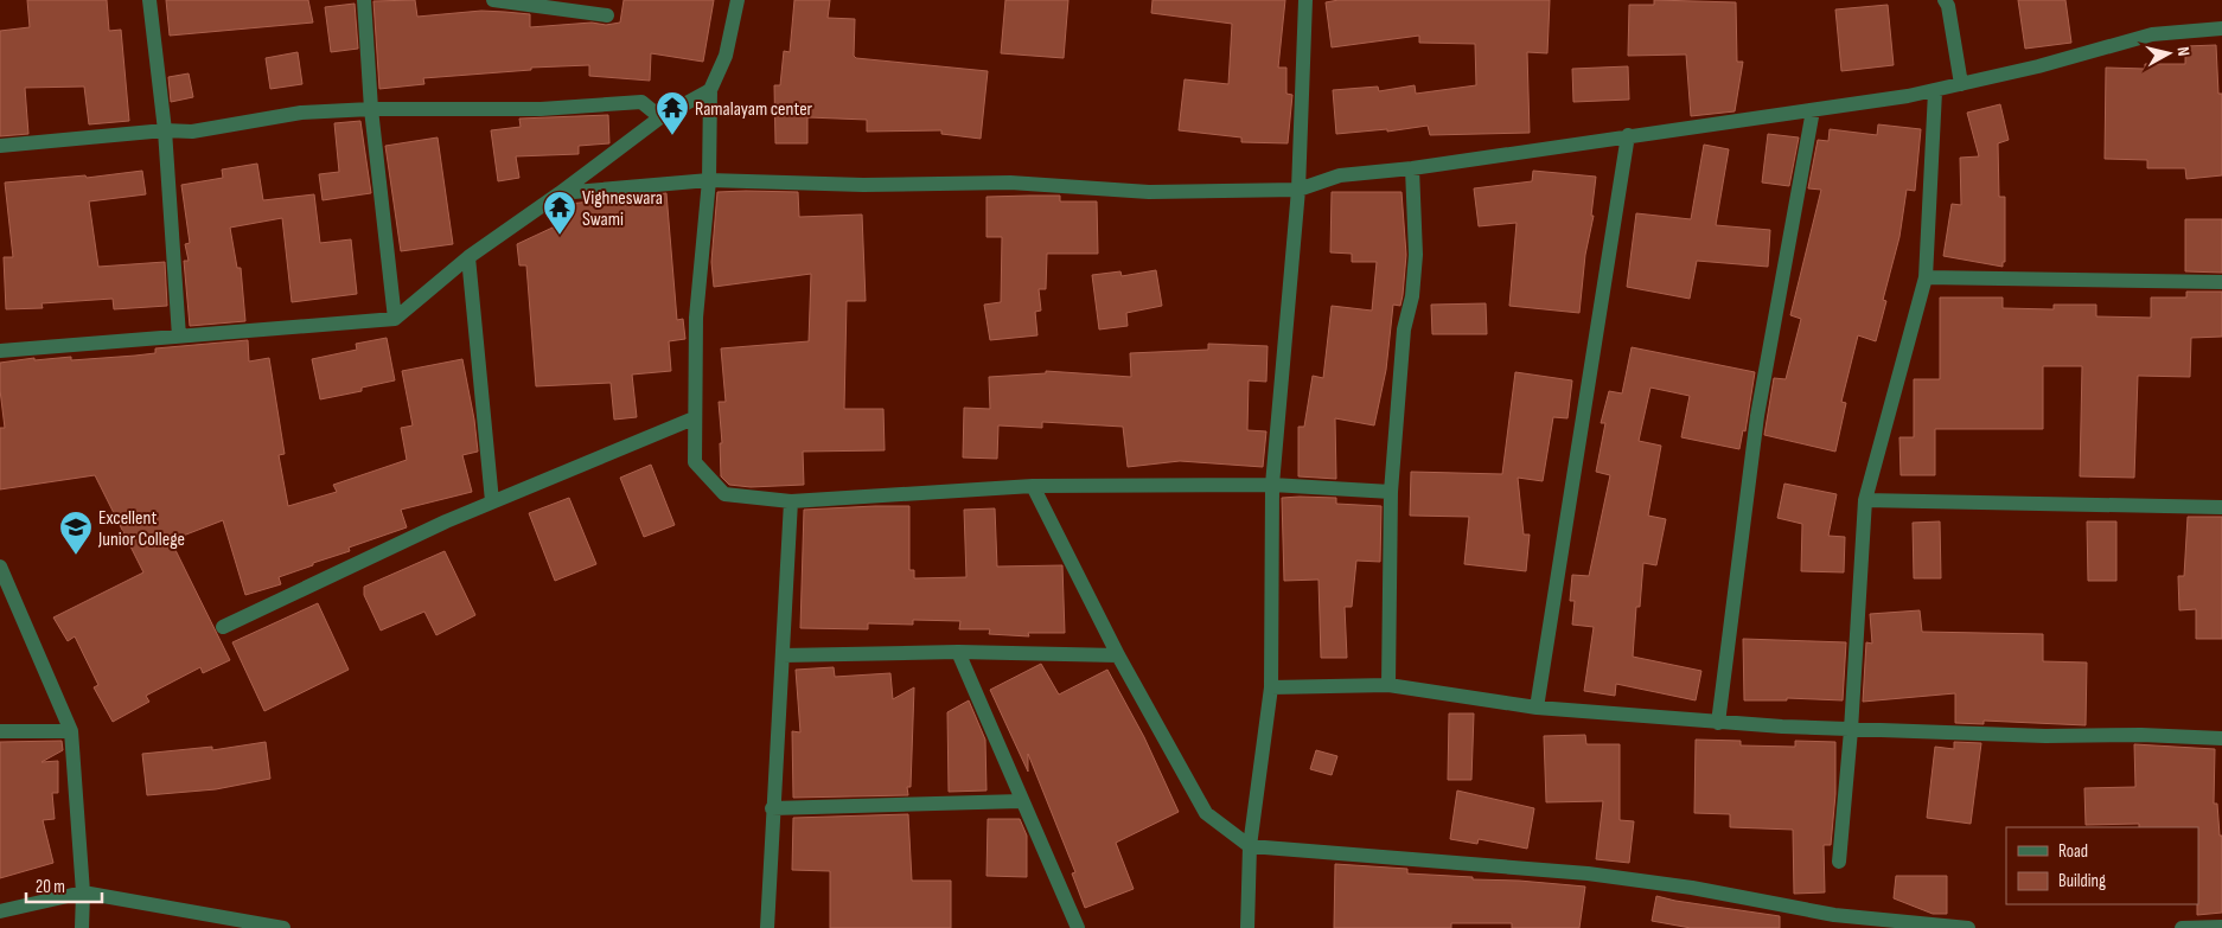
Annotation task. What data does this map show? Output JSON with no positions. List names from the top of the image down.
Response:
{
  "places": {
    "temple": ["Ramalayam center", "Vighneswara Swami"],
    "school or university": ["Excellent Junior College"]
  },
  "legend": ["Road", "Building"],
  "scale_bar": "20 m",
  "north": "right"
}
